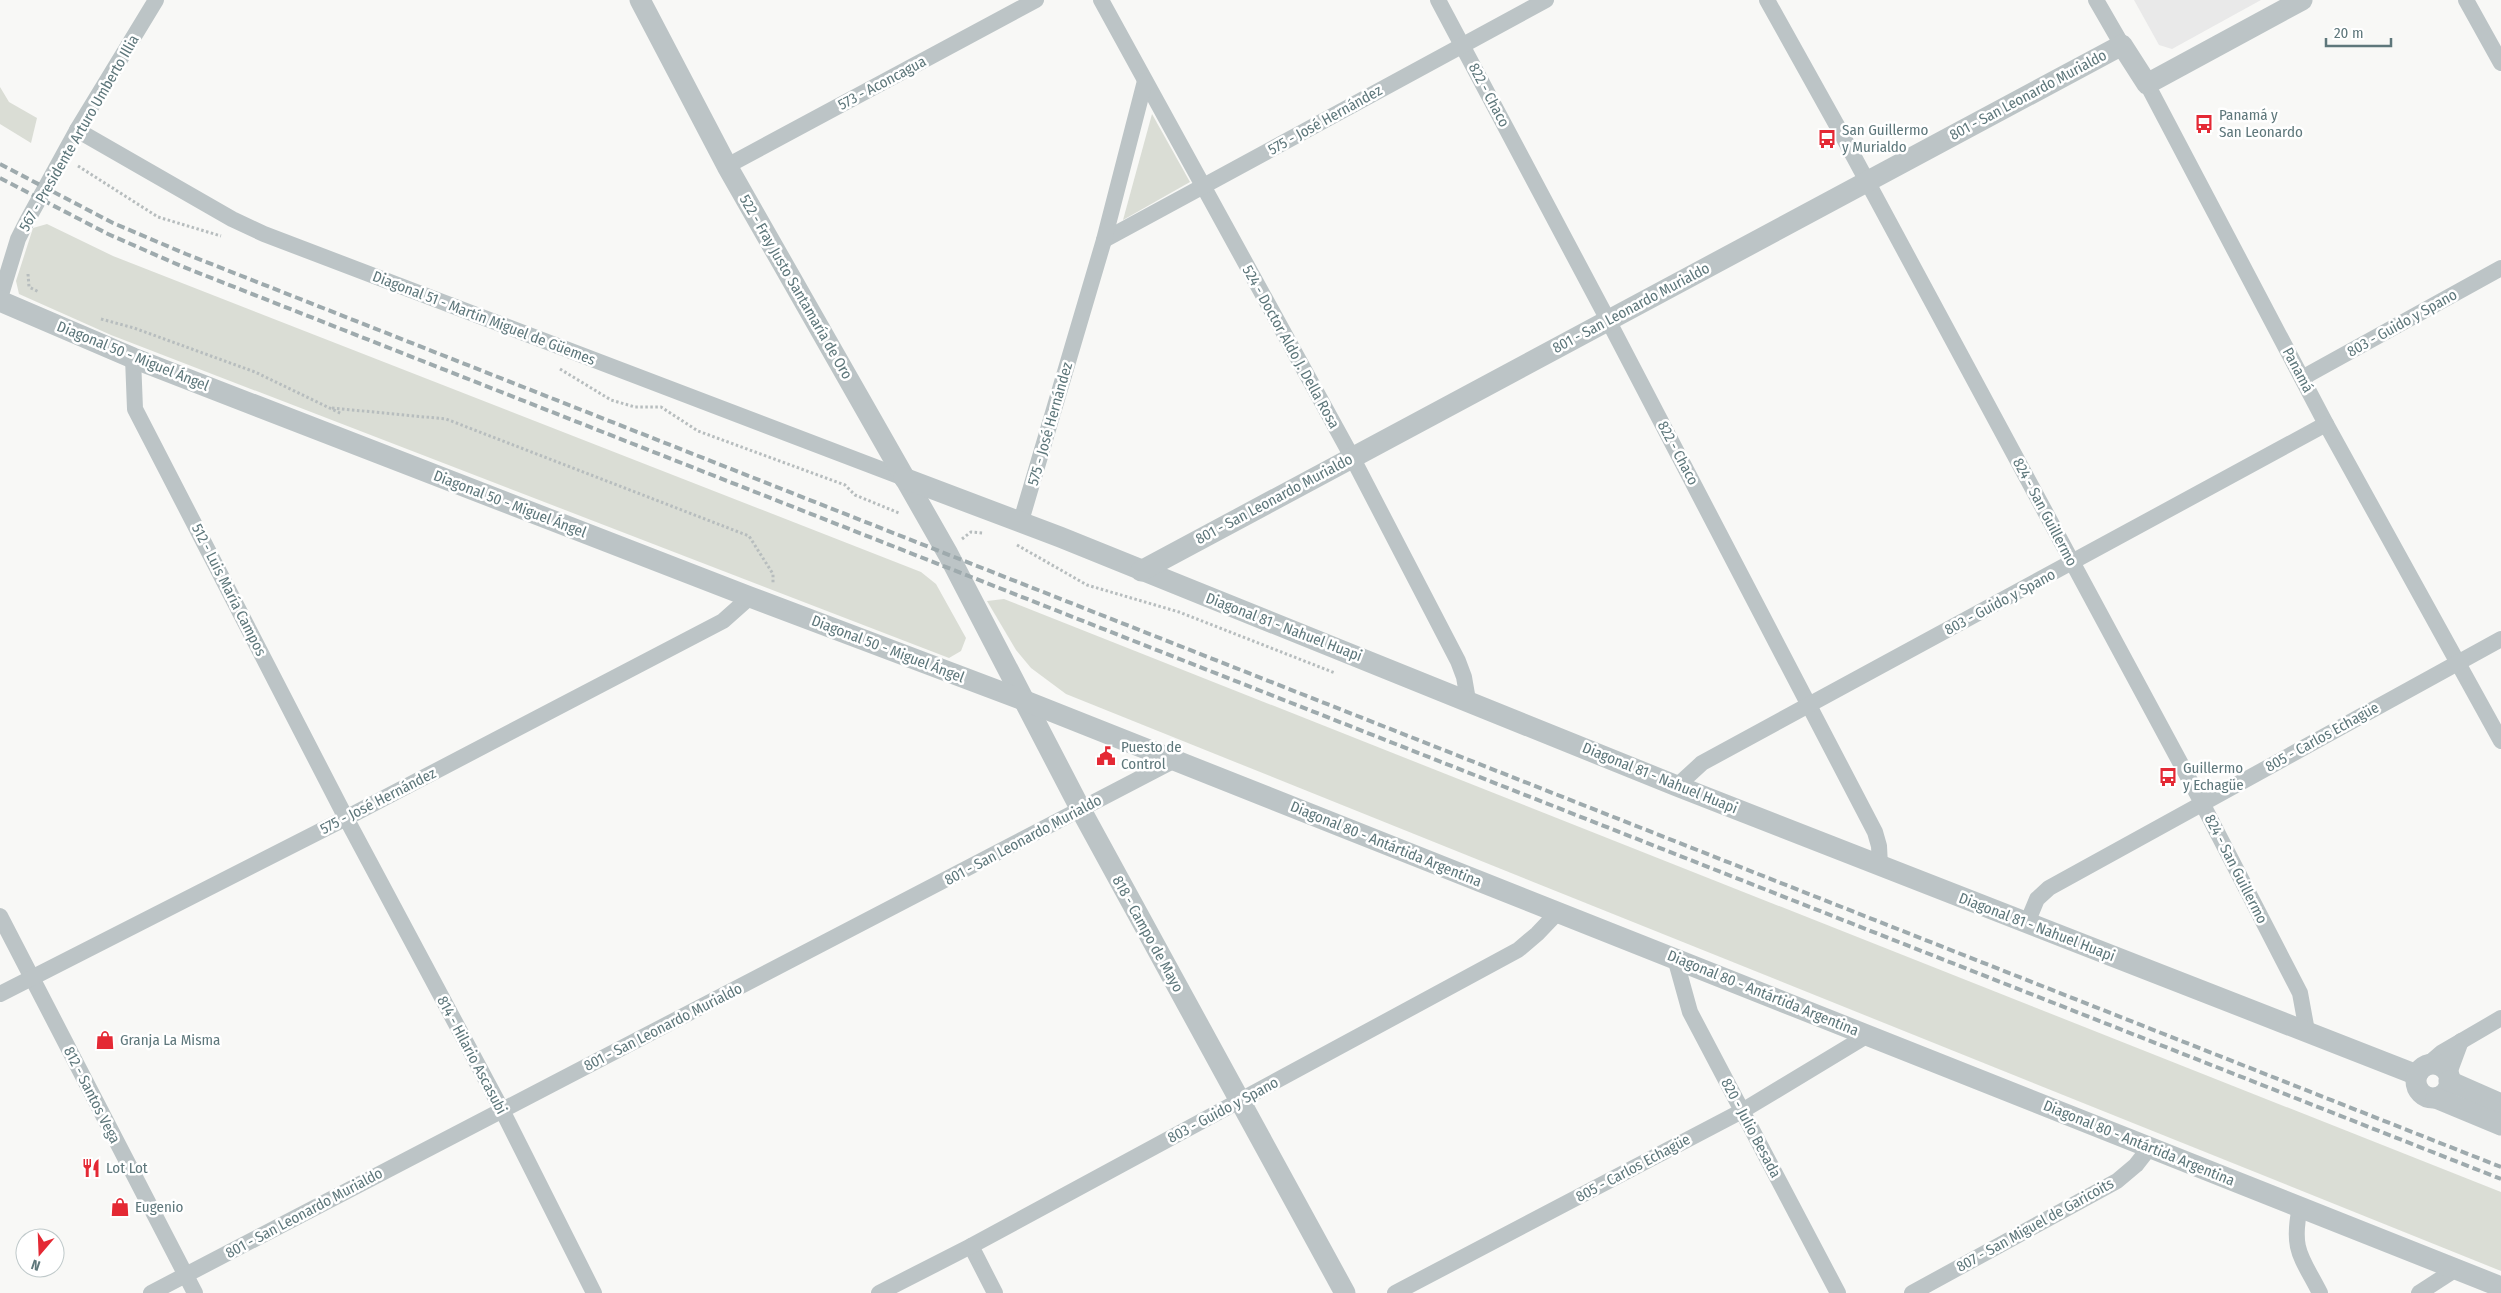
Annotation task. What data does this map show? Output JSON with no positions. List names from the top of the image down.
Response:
{
  "streets": {
    "street": [
      "573 - Aconcagua",
      "822 - Chaco",
      "801 - San Leonardo Murialdo",
      "575 - José Hernández",
      "567 - Presidente Arturo Umberto Illia",
      "522 - Fray Justo Santamaría de Oro",
      "Diagonal 51 - Martín Miguel de Güemes",
      "803 - Guido y Spano",
      "524 - Doctor Aldo J. Della Rosa",
      "Diagonal 50 - Miguel Ángel",
      "Panamá",
      "824 - San Guillermo",
      "512 - Luis María Campos",
      "Diagonal 81 - Nahuel Huapi",
      "805 - Carlos Echagüe",
      "Diagonal 80 - Antártida Argentina",
      "818 - Campo de Mayo",
      "814 - Hilario Ascasubi",
      "812 - Santos Vega",
      "820 - Julio Besada",
      "807 - San Miguel de Garicoits"
    ]
  },
  "crossings": [
    ["573 - Aconcagua", "522 - Fray Justo Santamaría de Oro"],
    ["822 - Chaco", "801 - San Leonardo Murialdo"],
    ["822 - Chaco", "575 - José Hernández"],
    ["822 - Chaco", "803 - Guido y Spano"],
    ["822 - Chaco", "Diagonal 81 - Nahuel Huapi"],
    ["801 - San Leonardo Murialdo", "524 - Doctor Aldo J. Della Rosa"],
    ["801 - San Leonardo Murialdo", "Panamá"],
    ["801 - San Leonardo Murialdo", "824 - San Guillermo"],
    ["801 - San Leonardo Murialdo", "Diagonal 81 - Nahuel Huapi"],
    ["801 - San Leonardo Murialdo", "Diagonal 80 - Antártida Argentina"],
    ["801 - San Leonardo Murialdo", "818 - Campo de Mayo"],
    ["801 - San Leonardo Murialdo", "814 - Hilario Ascasubi"],
    ["801 - San Leonardo Murialdo", "812 - Santos Vega"],
    ["575 - José Hernández", "524 - Doctor Aldo J. Della Rosa"],
    ["575 - José Hernández", "Diagonal 50 - Miguel Ángel"],
    ["575 - José Hernández", "512 - Luis María Campos"],
    ["575 - José Hernández", "Diagonal 81 - Nahuel Huapi"],
    ["575 - José Hernández", "814 - Hilario Ascasubi"],
    ["575 - José Hernández", "812 - Santos Vega"],
    ["567 - Presidente Arturo Umberto Illia", "Diagonal 51 - Martín Miguel de Güemes"],
    ["567 - Presidente Arturo Umberto Illia", "Diagonal 50 - Miguel Ángel"],
    ["522 - Fray Justo Santamaría de Oro", "Diagonal 51 - Martín Miguel de Güemes"],
    ["522 - Fray Justo Santamaría de Oro", "Diagonal 81 - Nahuel Huapi"],
    ["522 - Fray Justo Santamaría de Oro", "818 - Campo de Mayo"],
    ["Diagonal 51 - Martín Miguel de Güemes", "Diagonal 81 - Nahuel Huapi"],
    ["803 - Guido y Spano", "Panamá"],
    ["803 - Guido y Spano", "824 - San Guillermo"],
    ["803 - Guido y Spano", "Diagonal 81 - Nahuel Huapi"],
    ["803 - Guido y Spano", "Diagonal 80 - Antártida Argentina"],
    ["803 - Guido y Spano", "818 - Campo de Mayo"],
    ["524 - Doctor Aldo J. Della Rosa", "Diagonal 81 - Nahuel Huapi"],
    ["Diagonal 50 - Miguel Ángel", "512 - Luis María Campos"],
    ["Diagonal 50 - Miguel Ángel", "Diagonal 80 - Antártida Argentina"],
    ["Diagonal 50 - Miguel Ángel", "818 - Campo de Mayo"],
    ["Panamá", "805 - Carlos Echagüe"],
    ["824 - San Guillermo", "Diagonal 81 - Nahuel Huapi"],
    ["824 - San Guillermo", "805 - Carlos Echagüe"],
    ["512 - Luis María Campos", "814 - Hilario Ascasubi"],
    ["Diagonal 81 - Nahuel Huapi", "805 - Carlos Echagüe"],
    ["805 - Carlos Echagüe", "Diagonal 80 - Antártida Argentina"],
    ["805 - Carlos Echagüe", "820 - Julio Besada"],
    ["Diagonal 80 - Antártida Argentina", "818 - Campo de Mayo"],
    ["Diagonal 80 - Antártida Argentina", "820 - Julio Besada"],
    ["Diagonal 80 - Antártida Argentina", "807 - San Miguel de Garicoits"]
  ],
  "places": {
    "bus stop": ["Panamá y San Leonardo", "San Guillermo y Murialdo", "Guillermo y Echagüe"],
    "public building": ["Puesto de Control"],
    "shop": ["Granja La Misma", "Eugenio"],
    "restaurant": ["Lot Lot"]
  },
  "scale_bar": "20 m",
  "north": "bottom"
}
